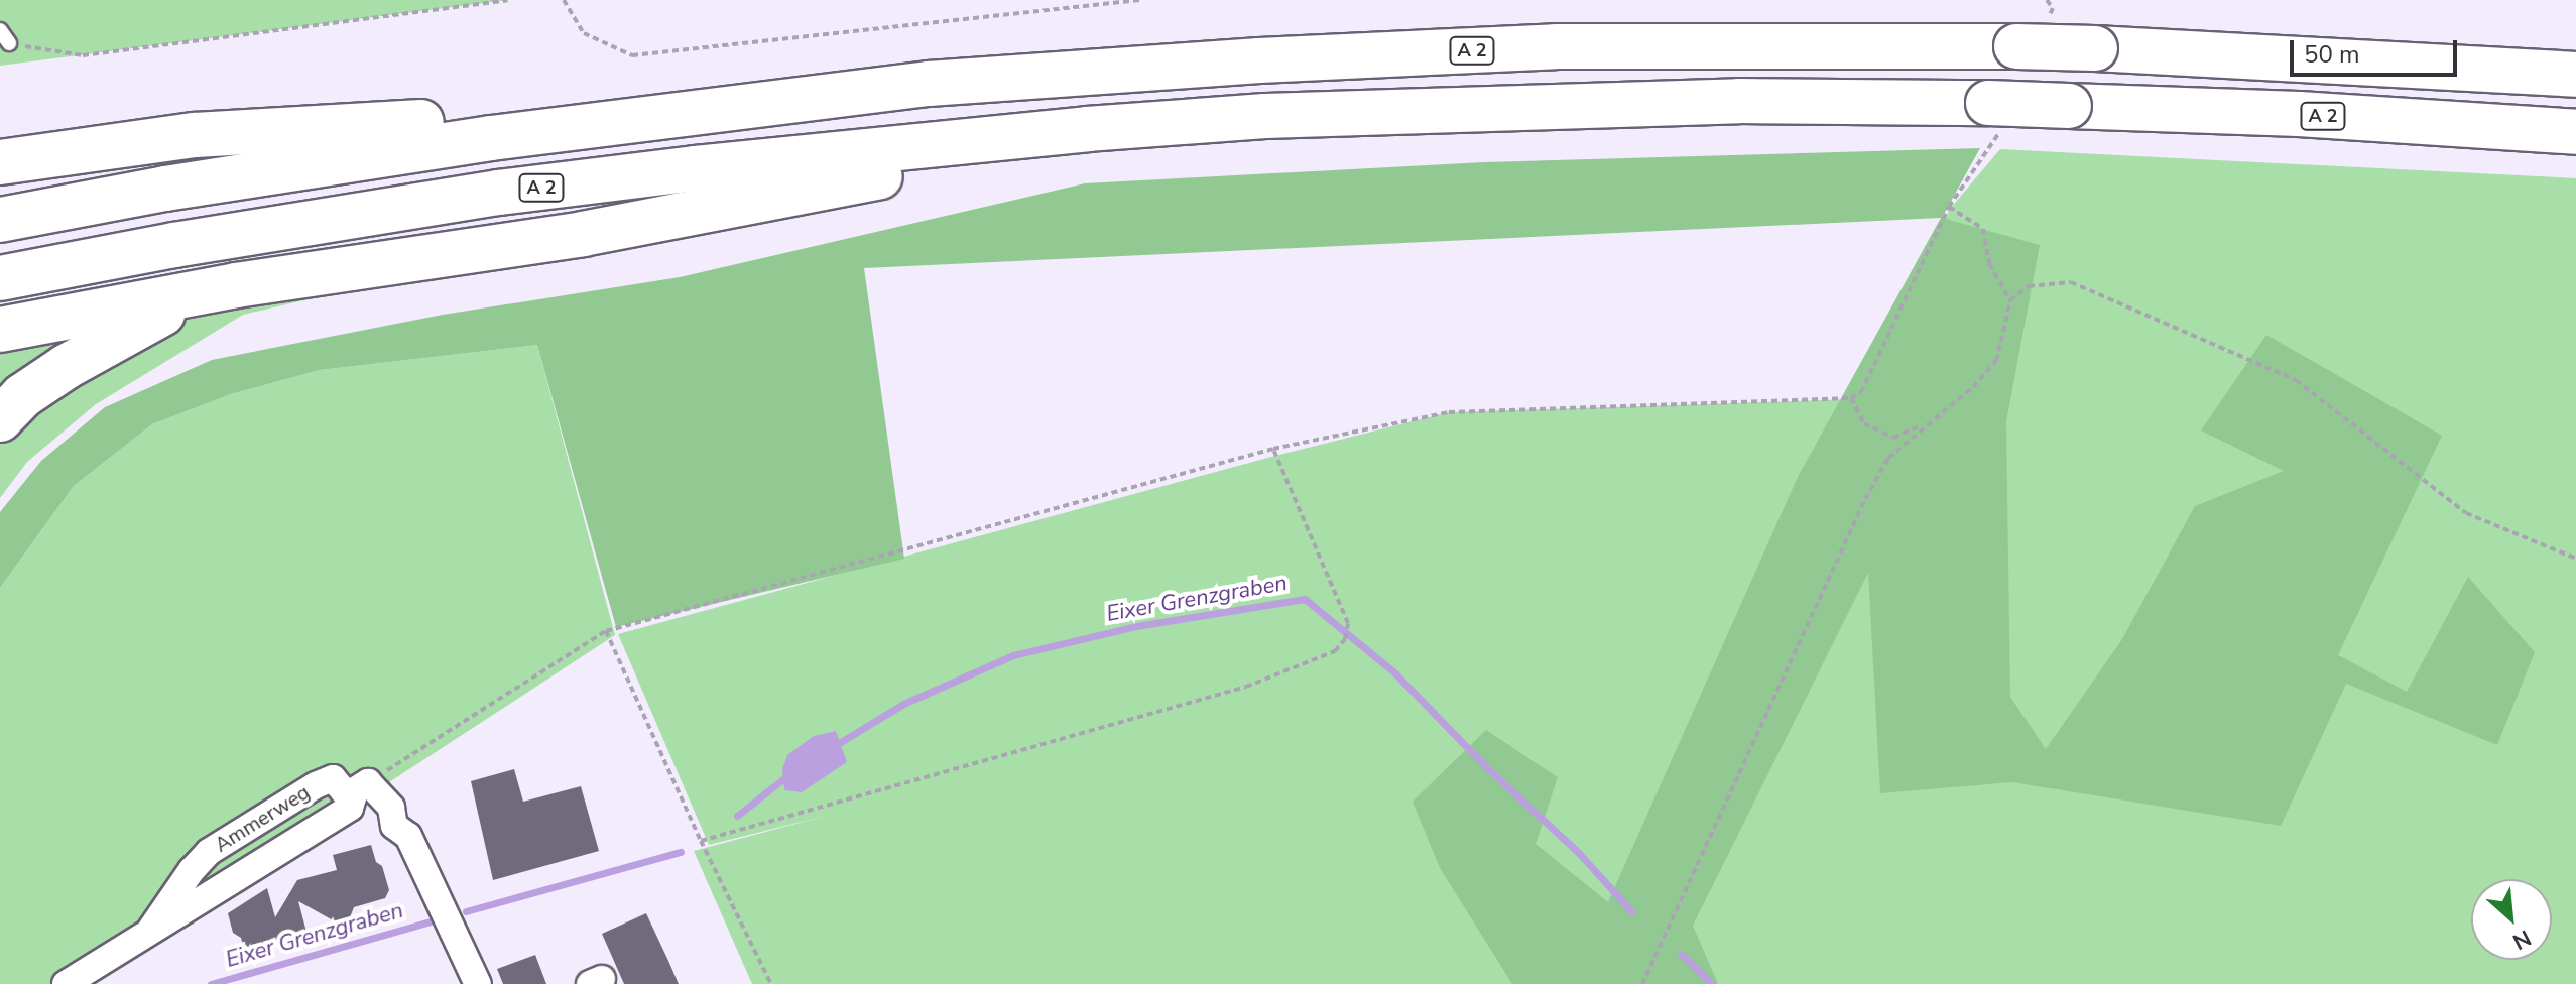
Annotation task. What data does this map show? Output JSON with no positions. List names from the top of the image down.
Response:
{
  "streets": {
    "highway": ["A 2"],
    "street": ["Ammerweg"]
  },
  "water": ["Eixer Grenzgraben"],
  "scale_bar": "50 m",
  "north": "bottom right"
}
